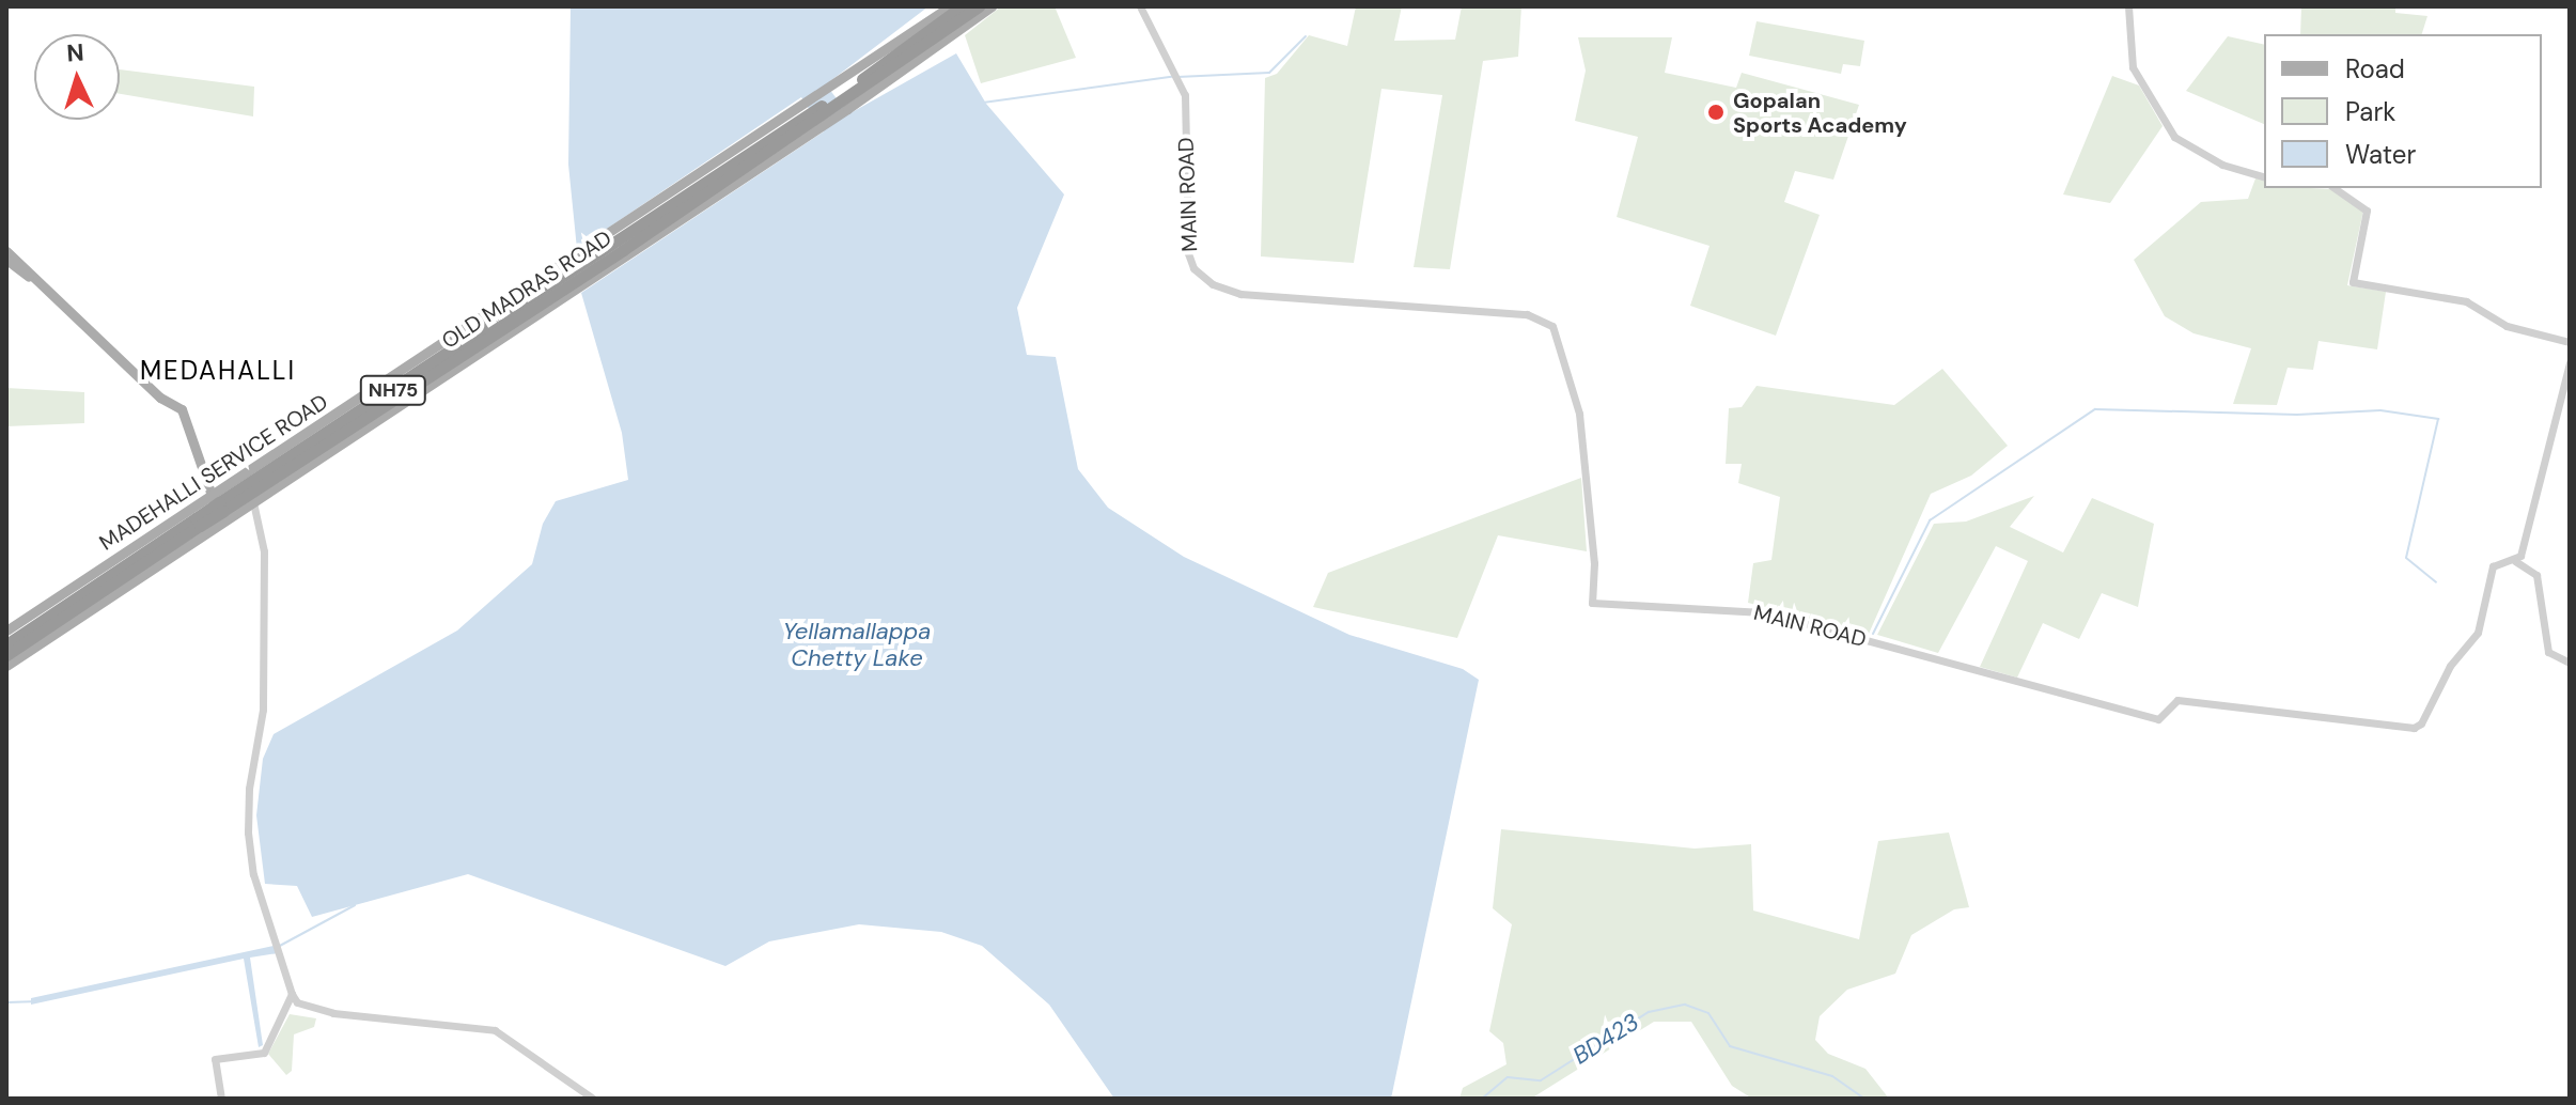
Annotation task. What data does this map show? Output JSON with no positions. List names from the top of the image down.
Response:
{
  "streets": {
    "highway": ["OLD MADRAS ROAD", "NH75"],
    "main road": ["MADEHALLI SERVICE ROAD"],
    "street": ["MAIN ROAD"]
  },
  "crossings": [
    ["OLD MADRAS ROAD", "MADEHALLI SERVICE ROAD"]
  ],
  "districts": ["MEDAHALLI"],
  "water": ["Yellamallappa Chetty Lake", "BD423"],
  "places": ["Gopalan Sports Academy"],
  "legend": ["Road", "Park", "Water"],
  "north": "top"
}
